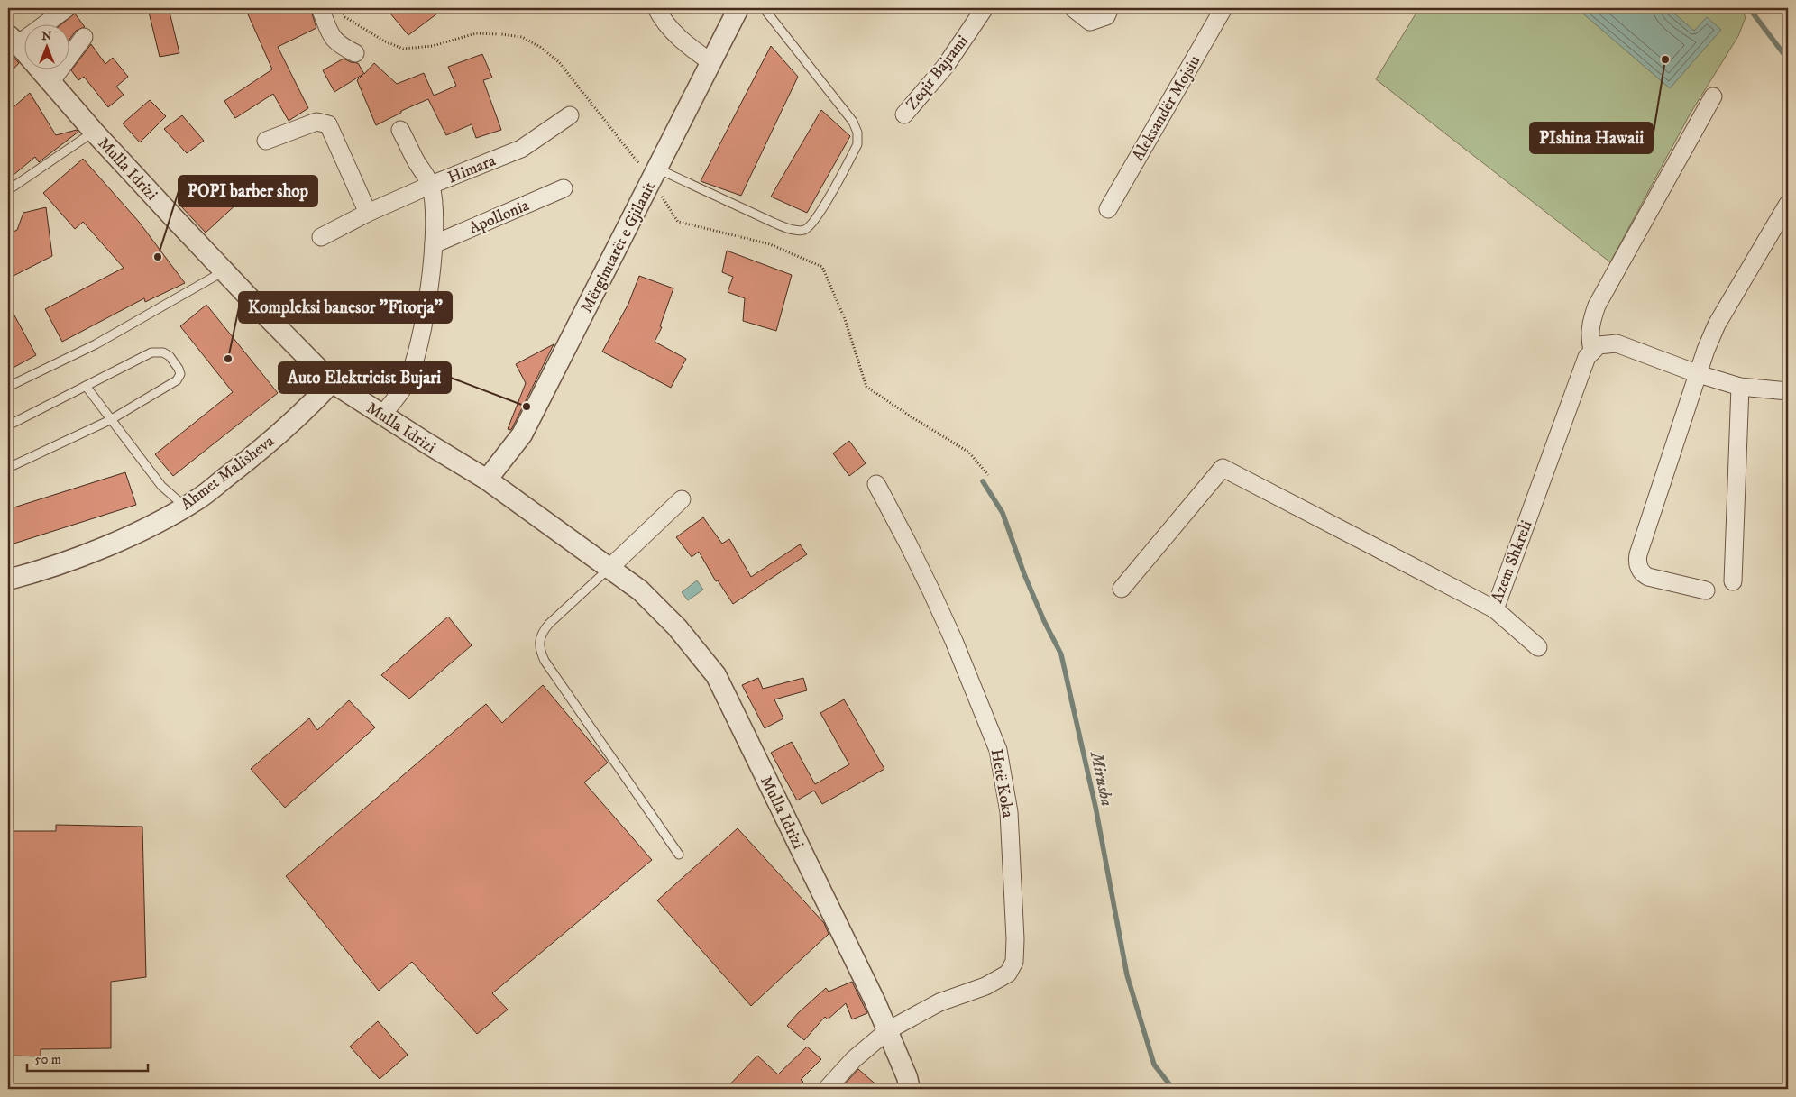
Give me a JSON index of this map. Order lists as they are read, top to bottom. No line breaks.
{"streets":{"street":["Zeqir Bajrami","Aleksandër Mojsiu","Mulla Idrizi","Himara","Apollonia","Mërgimtarët e Gjilanit","Ahmet Malisheva","Azem Shkreli","Hetë Koka"]},"crossings":[["Mulla Idrizi","Mërgimtarët e Gjilanit"],["Mulla Idrizi","Ahmet Malisheva"],["Mulla Idrizi","Hetë Koka"]],"water":["Mirusha"],"places":["PIshina Hawaii","POPI barber shop","Kompleksi banesor \"Fitorja\"","Auto Elektricist Bujari"],"scale_bar":"50 m","north":"top"}
